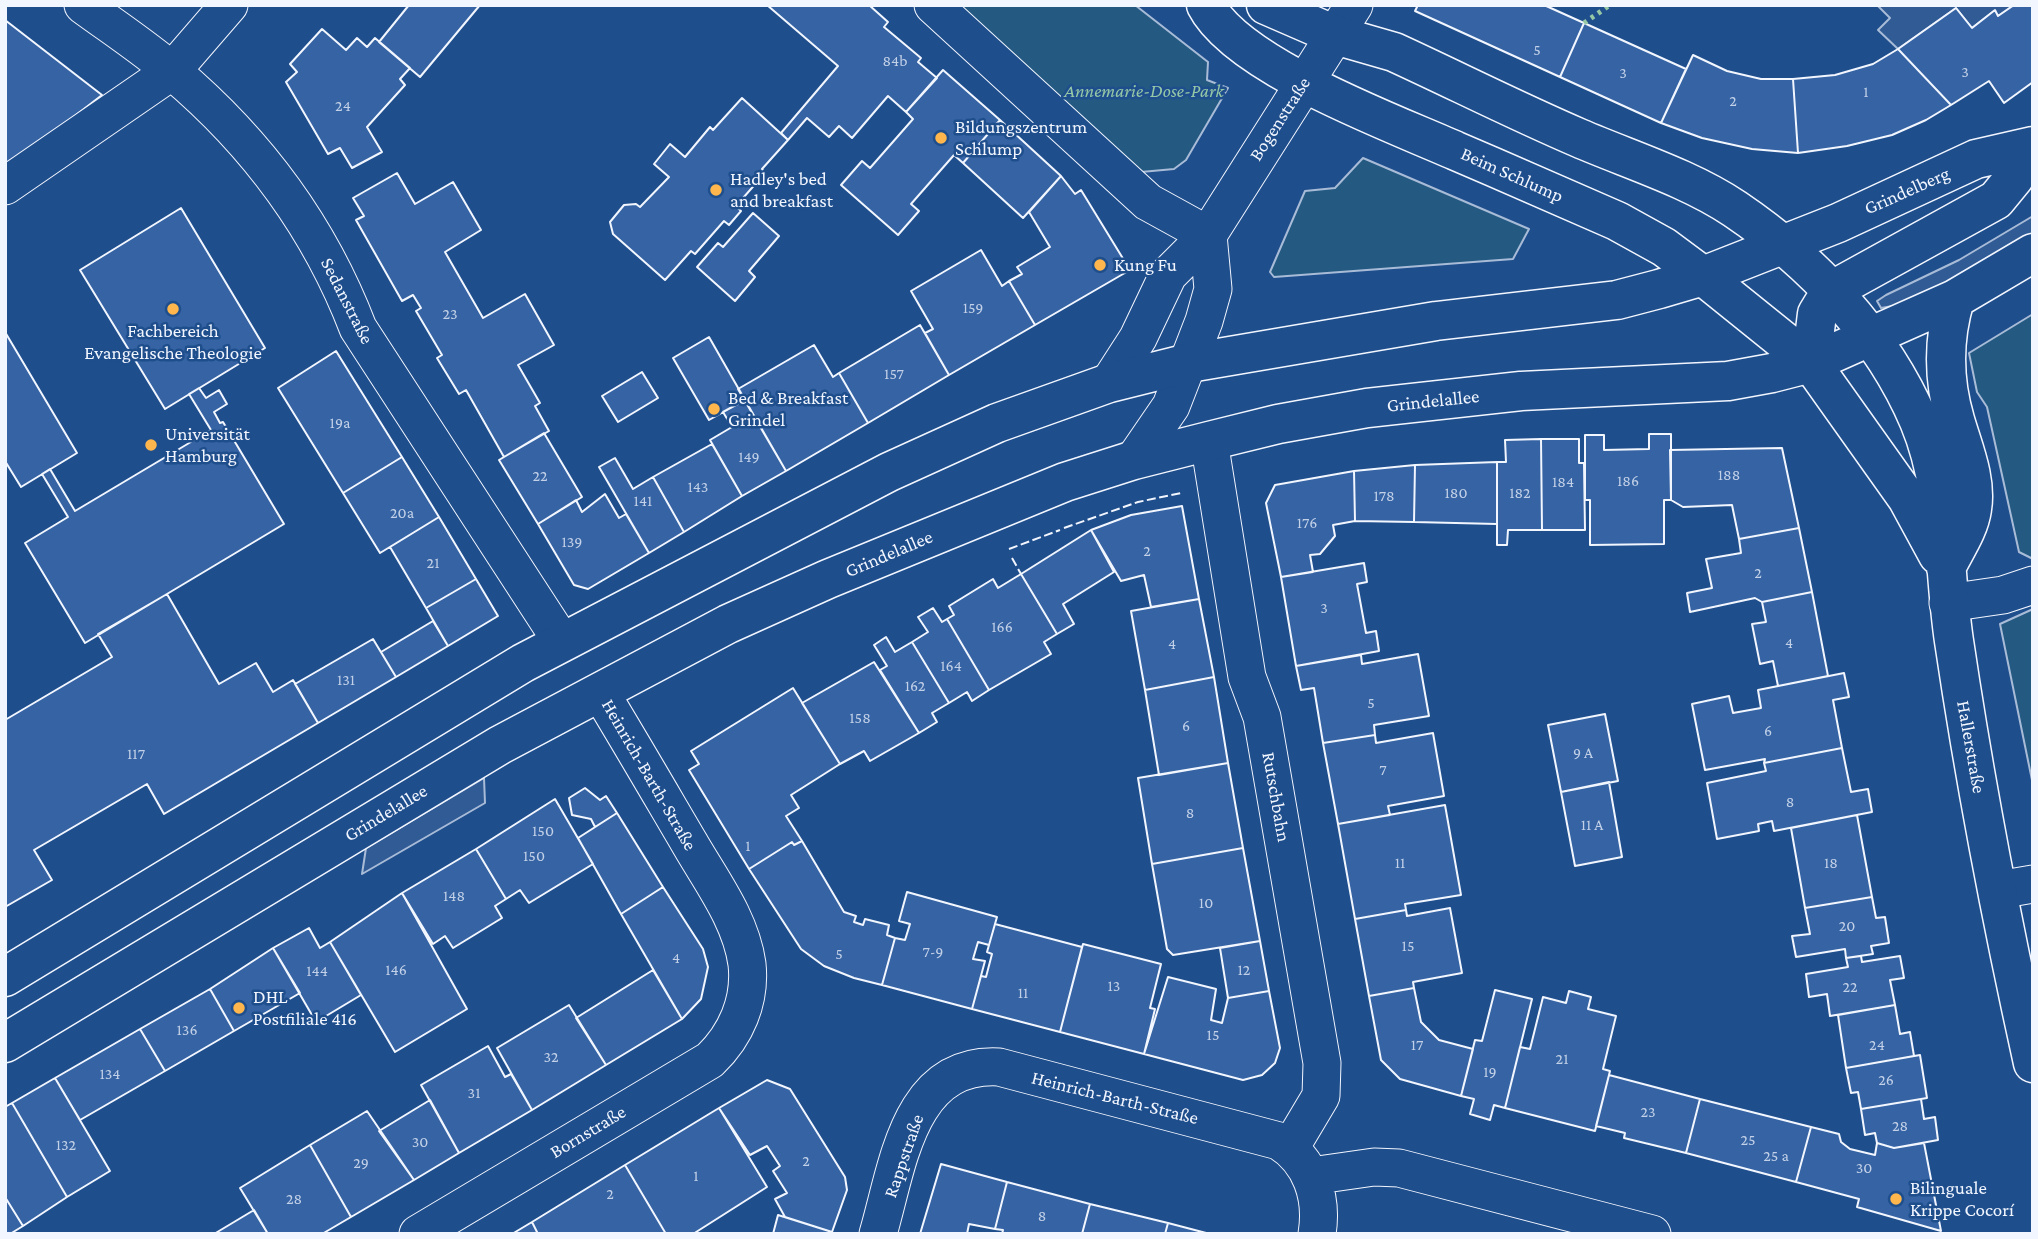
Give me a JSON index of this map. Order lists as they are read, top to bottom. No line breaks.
{"streets":{"main road":["Beim Schlump","Grindelberg","Grindelallee","Hallerstraße"],"street":["Bogenstraße","Sedanstraße","Heinrich-Barth-Straße","Rutschbahn","Bornstraße","Rappstraße"]},"crossings":[["Bogenstraße","Beim Schlump"],["Beim Schlump","Grindelallee"],["Beim Schlump","Hallerstraße"],["Grindelallee","Hallerstraße"],["Grindelallee","Heinrich-Barth-Straße"],["Grindelallee","Rutschbahn"],["Heinrich-Barth-Straße","Rutschbahn"],["Heinrich-Barth-Straße","Bornstraße"],["Heinrich-Barth-Straße","Rappstraße"]],"parks":["Annemarie-Dose-Park"],"places":["Bildungszentrum Schlump","Hadley's bed and breakfast","Kung Fu","Fachbereich Evangelische Theologie","Bed & Breakfast Grindel","Universität Hamburg","DHL Postfiliale 416","Bilinguale Krippe Cocorí"],"house_numbers":["5","84b","3","3","1","2","24","159","23","157","19a","149","188","22","186","184","143","180","182","178","141","20a","176","139","2","21","2","3","166","4","4","164","131","162","5","158","6","6","9 A","117","7","8","8","11 A","150","1","150","11","18","148","10","20","15","7-9","5","4","146","12","144","13","22","11","136","15","17","24","32","21","19","134","26","31","23","28","25","30","132","25 a","2","29","30","1","2","28","8"]}
